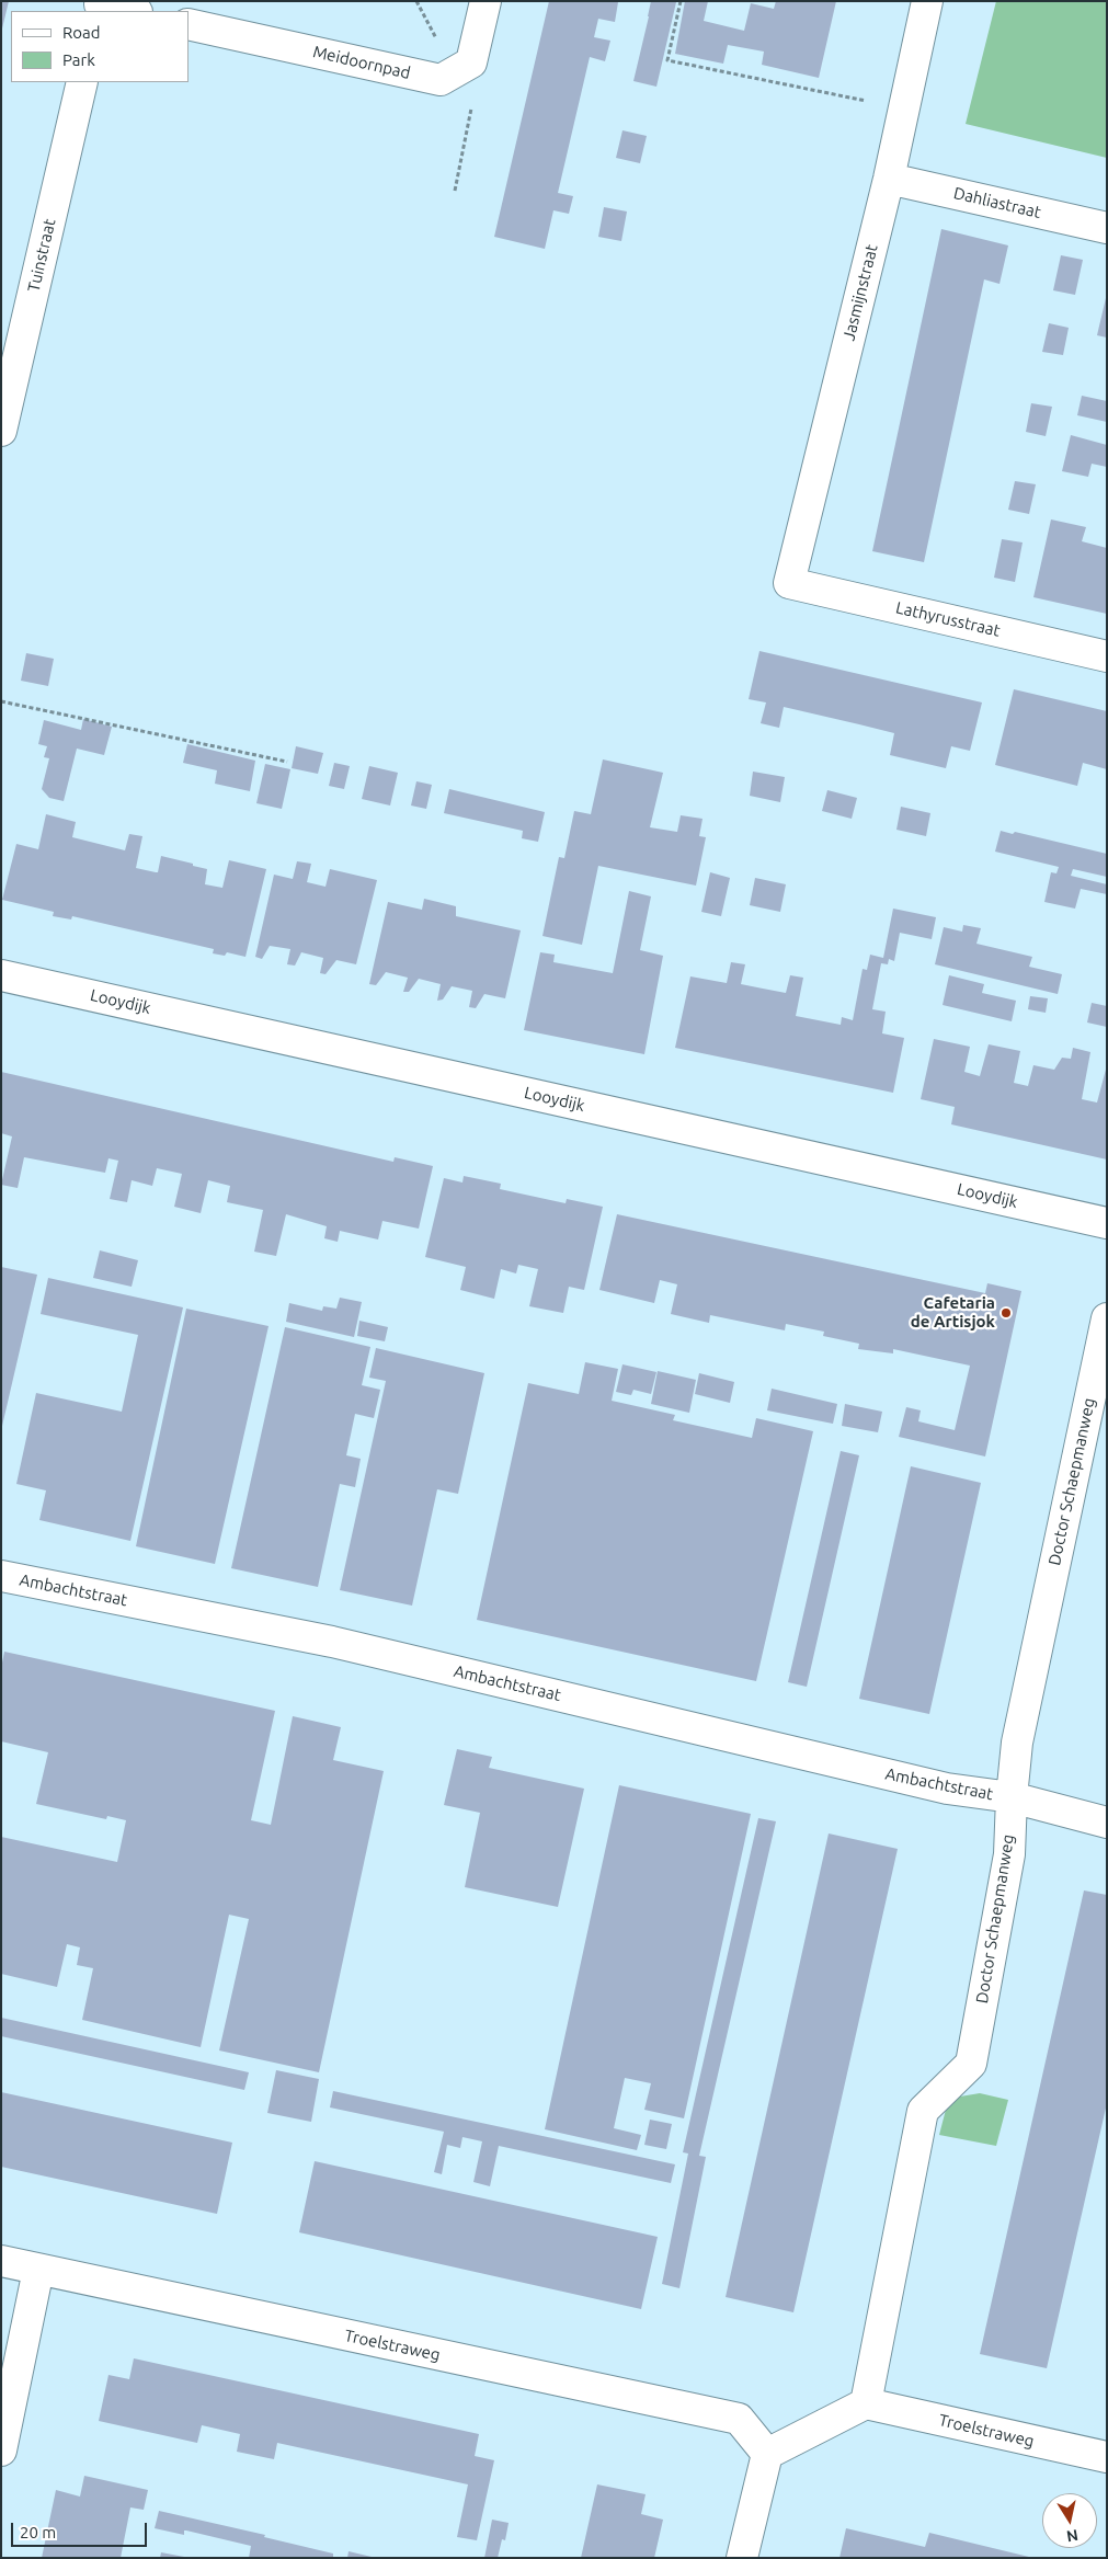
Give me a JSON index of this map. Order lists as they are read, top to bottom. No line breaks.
{"streets":{"street":["Meidoornpad","Dahliastraat","Tuinstraat","Jasmijnstraat","Lathyrusstraat","Looydijk","Doctor Schaepmanweg","Ambachtstraat","Troelstraweg"]},"crossings":[["Dahliastraat","Jasmijnstraat"],["Jasmijnstraat","Lathyrusstraat"],["Doctor Schaepmanweg","Ambachtstraat"],["Doctor Schaepmanweg","Troelstraweg"]],"places":["Cafetaria de Artisjok"],"legend":["Road","Park"],"scale_bar":"20 m","north":"bottom"}
